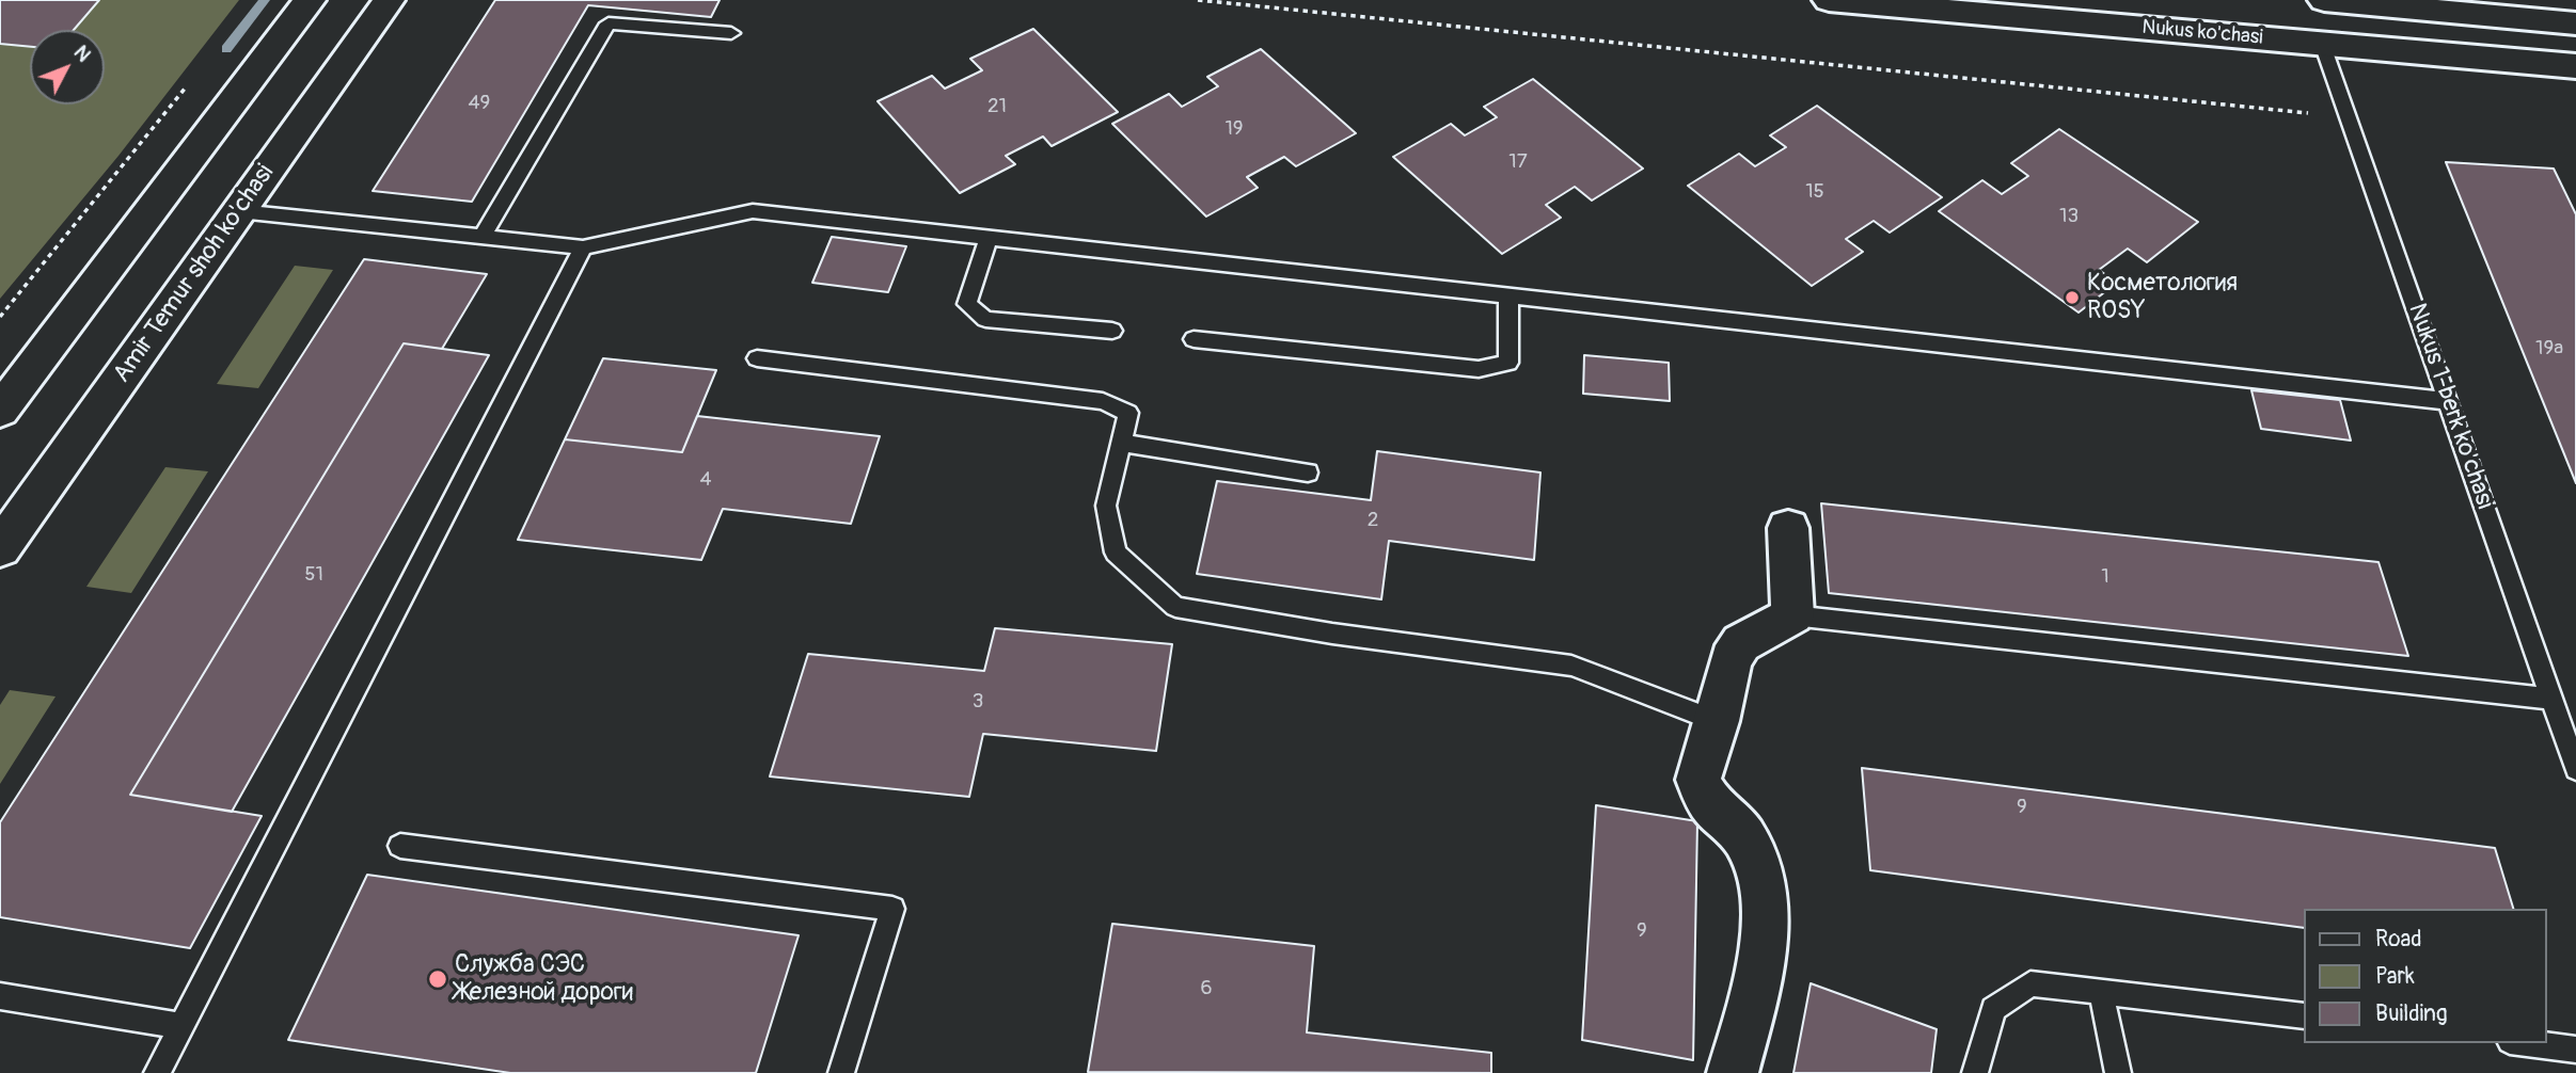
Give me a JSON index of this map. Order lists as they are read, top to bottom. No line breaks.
{"streets":{"main road":["Nukus ko'chasi","Amir Temur shoh ko'chasi"],"lane":["Nukus 1-berk ko'chasi"]},"crossings":[["Nukus ko'chasi","Nukus 1-berk ko'chasi"]],"places":["Косметология ROSY","Служба СЭС Железной дороги"],"house_numbers":["49","21","19","17","15","13","19a","4","2","51","1","3","9","9","6"],"legend":["Road","Park","Building"],"north":"top right"}
